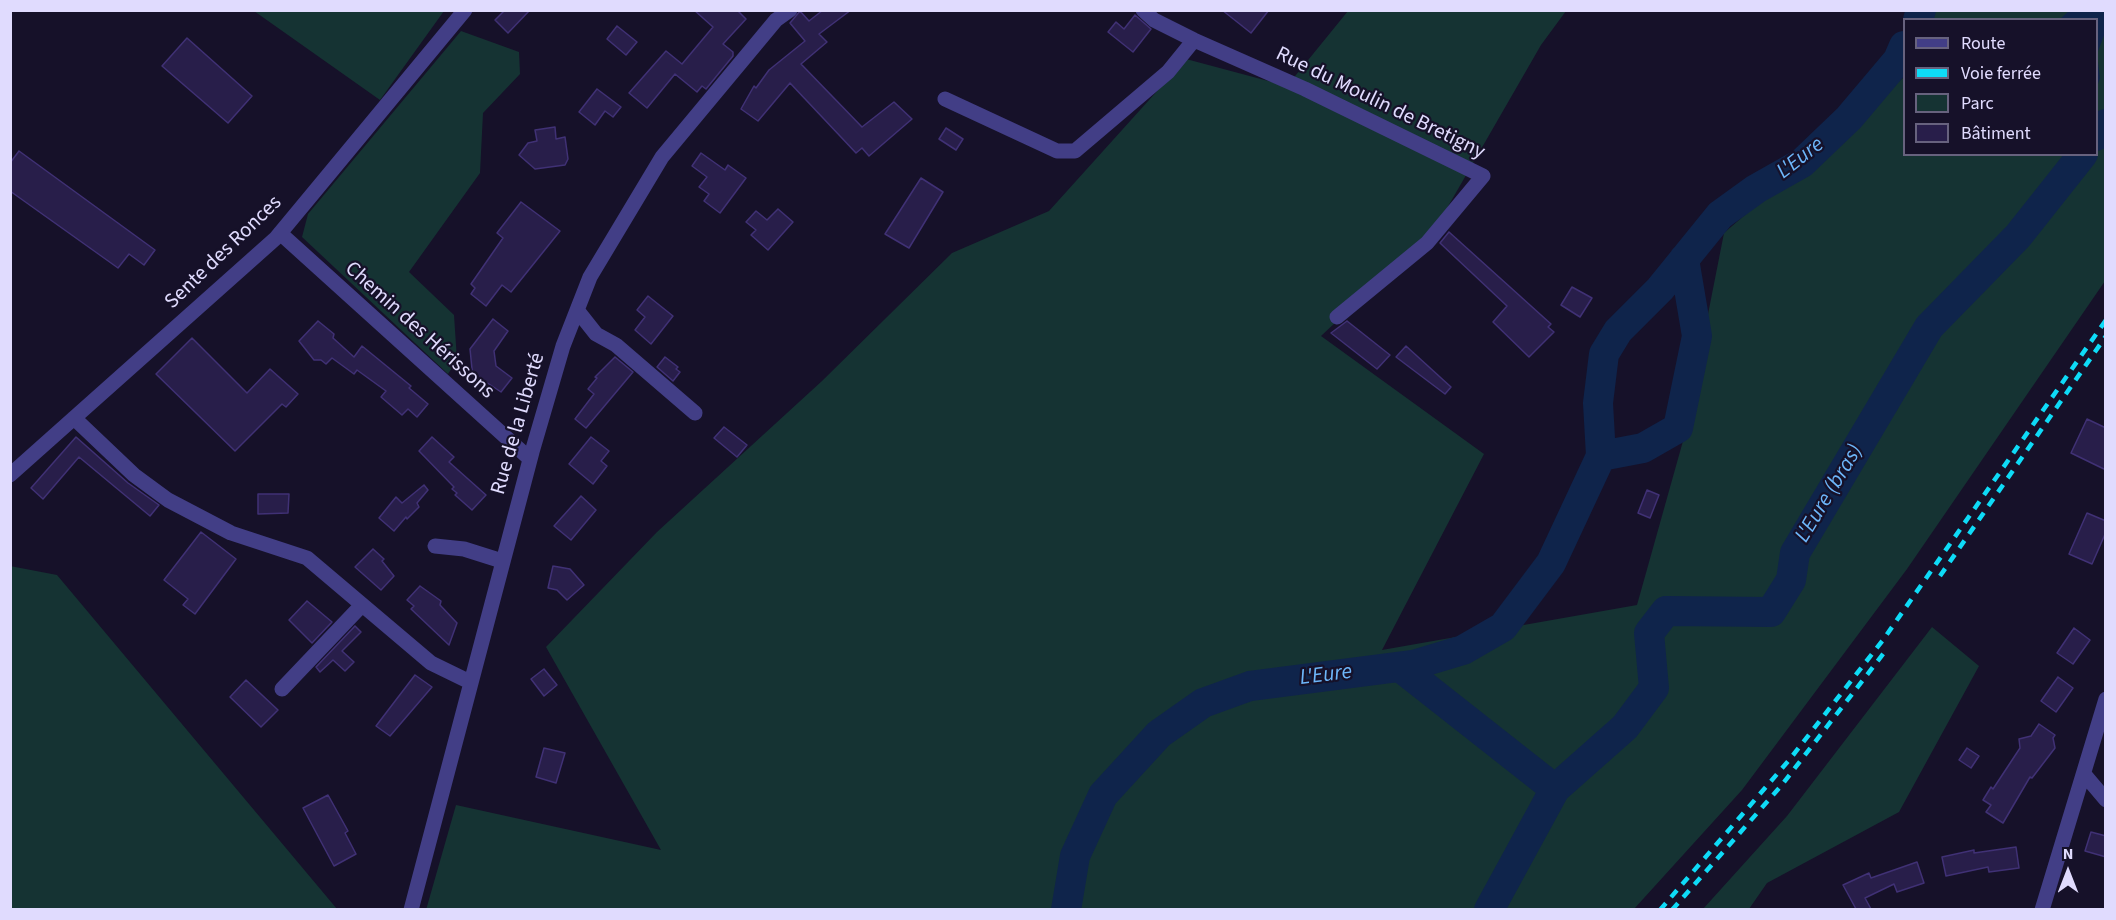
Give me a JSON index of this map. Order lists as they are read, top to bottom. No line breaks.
{"streets":{"street":["Rue du Moulin de Bretigny","Sente des Ronces","Chemin des Hérissons","Rue de la Liberté"]},"crossings":[["Sente des Ronces","Chemin des Hérissons"],["Chemin des Hérissons","Rue de la Liberté"]],"water":["L'Eure","L'Eure (bras)"],"legend":["Route","Voie ferrée","Parc","Bâtiment"],"north":"top"}
